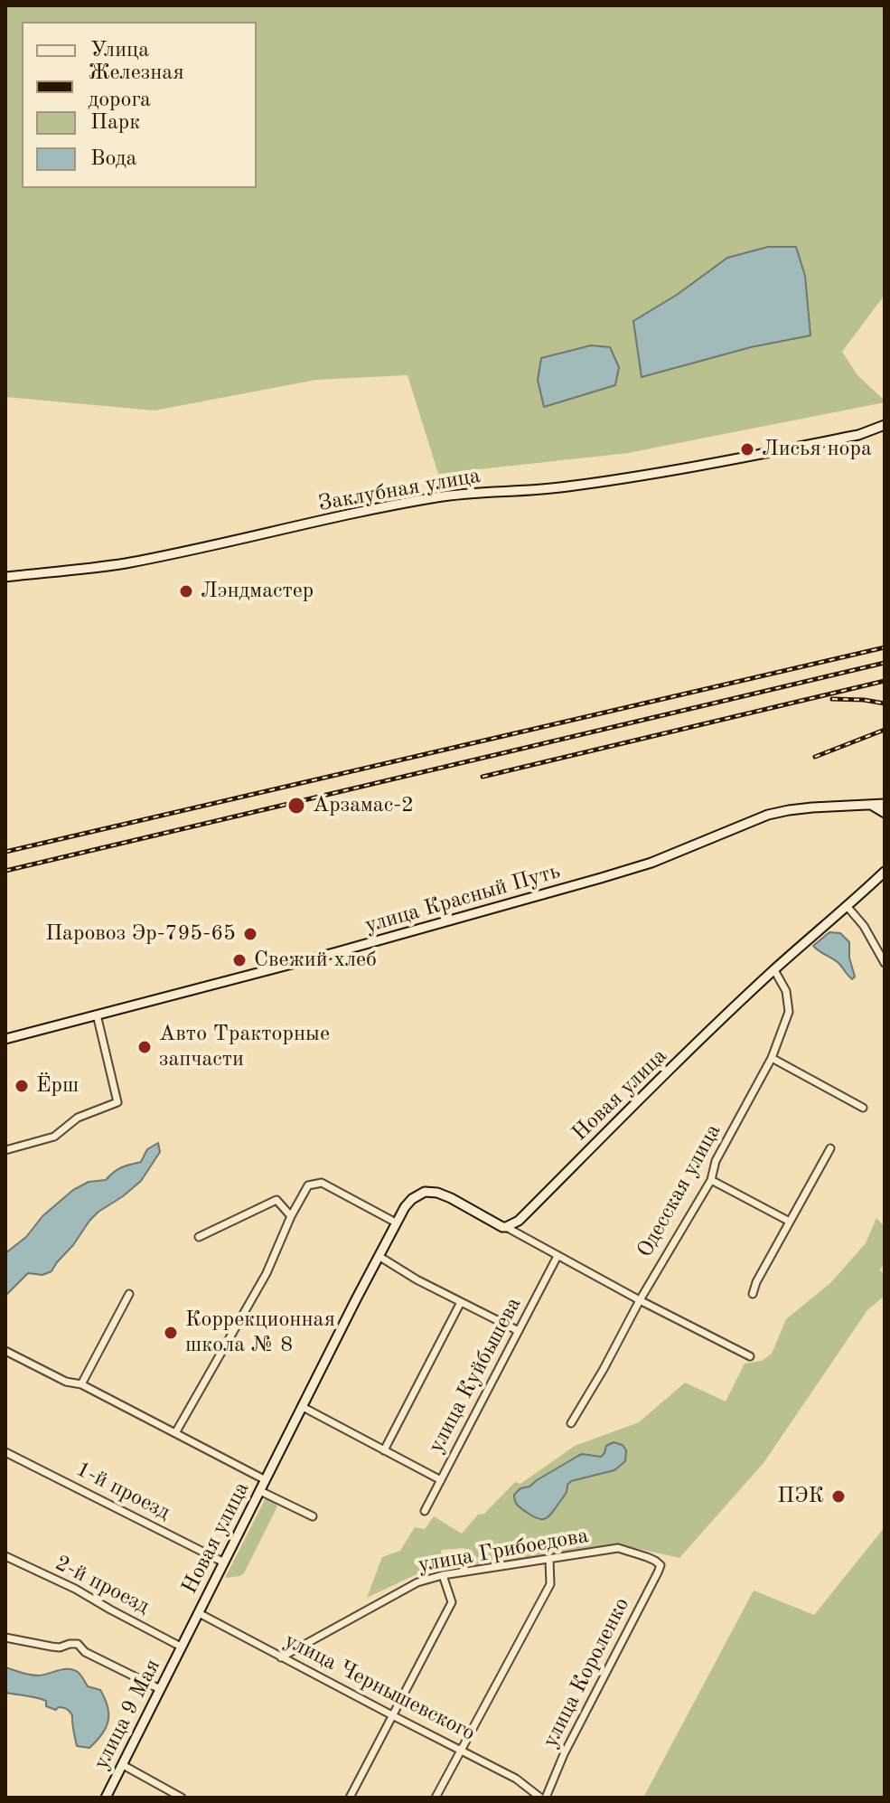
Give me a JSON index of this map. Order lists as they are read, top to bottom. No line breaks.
{"streets":{"main road":["Заклубная улица","улица Красный Путь","Новая улица","улица 9 Мая"],"street":["Одесская улица","улица Куйбышева","1-й проезд","улица Грибоедова","2-й проезд","улица Короленко","улица Чернышевского"]},"crossings":[["Новая улица","Одесская улица"],["Новая улица","1-й проезд"],["Новая улица","2-й проезд"],["Новая улица","улица Чернышевского"],["Новая улица","улица 9 Мая"],["улица Грибоедова","улица Короленко"],["улица Грибоедова","улица Чернышевского"],["2-й проезд","улица 9 Мая"]],"places":["Лисья нора","Лэндмастер","Арзамас-2","Паровоз Эр-795-65","Свежий хлеб","Авто Тракторные запчасти","Ёрш","Коррекционная школа № 8","ПЭК"],"legend":["Улица","Железная дорога","Парк","Вода"]}
